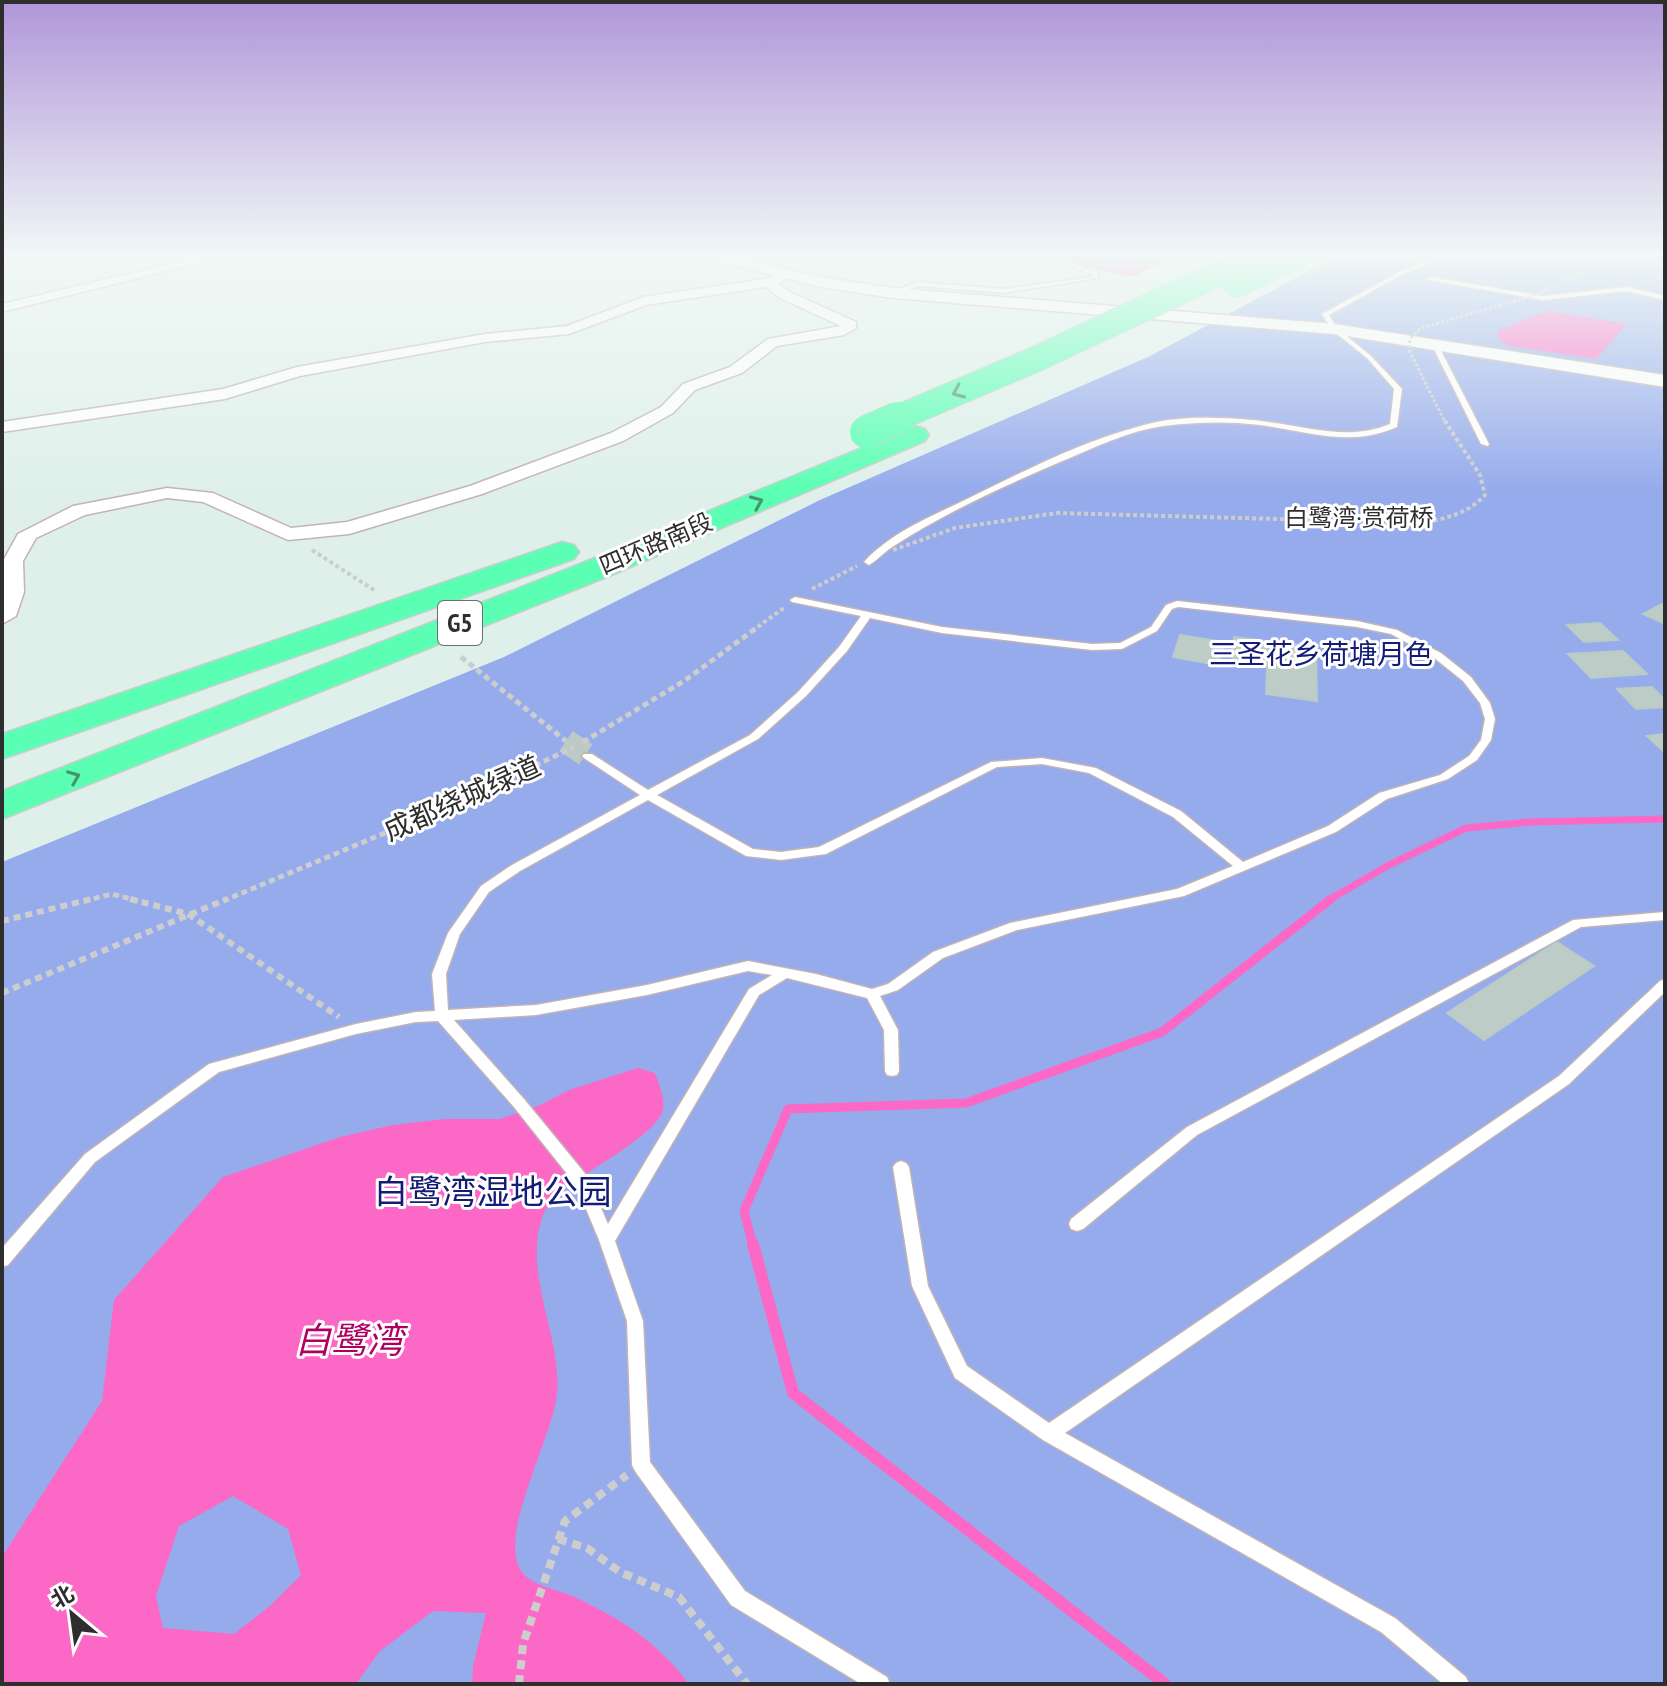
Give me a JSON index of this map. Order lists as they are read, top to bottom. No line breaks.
{"streets":{"highway":["四环路南段","G5"],"path":["白鹭湾·赏荷桥","成都绕城绿道"]},"crossings":[["白鹭湾·赏荷桥","成都绕城绿道"]],"water":["白鹭湾"],"parks":["三圣花乡荷塘月色","白鹭湾湿地公园"],"north":"top left"}
